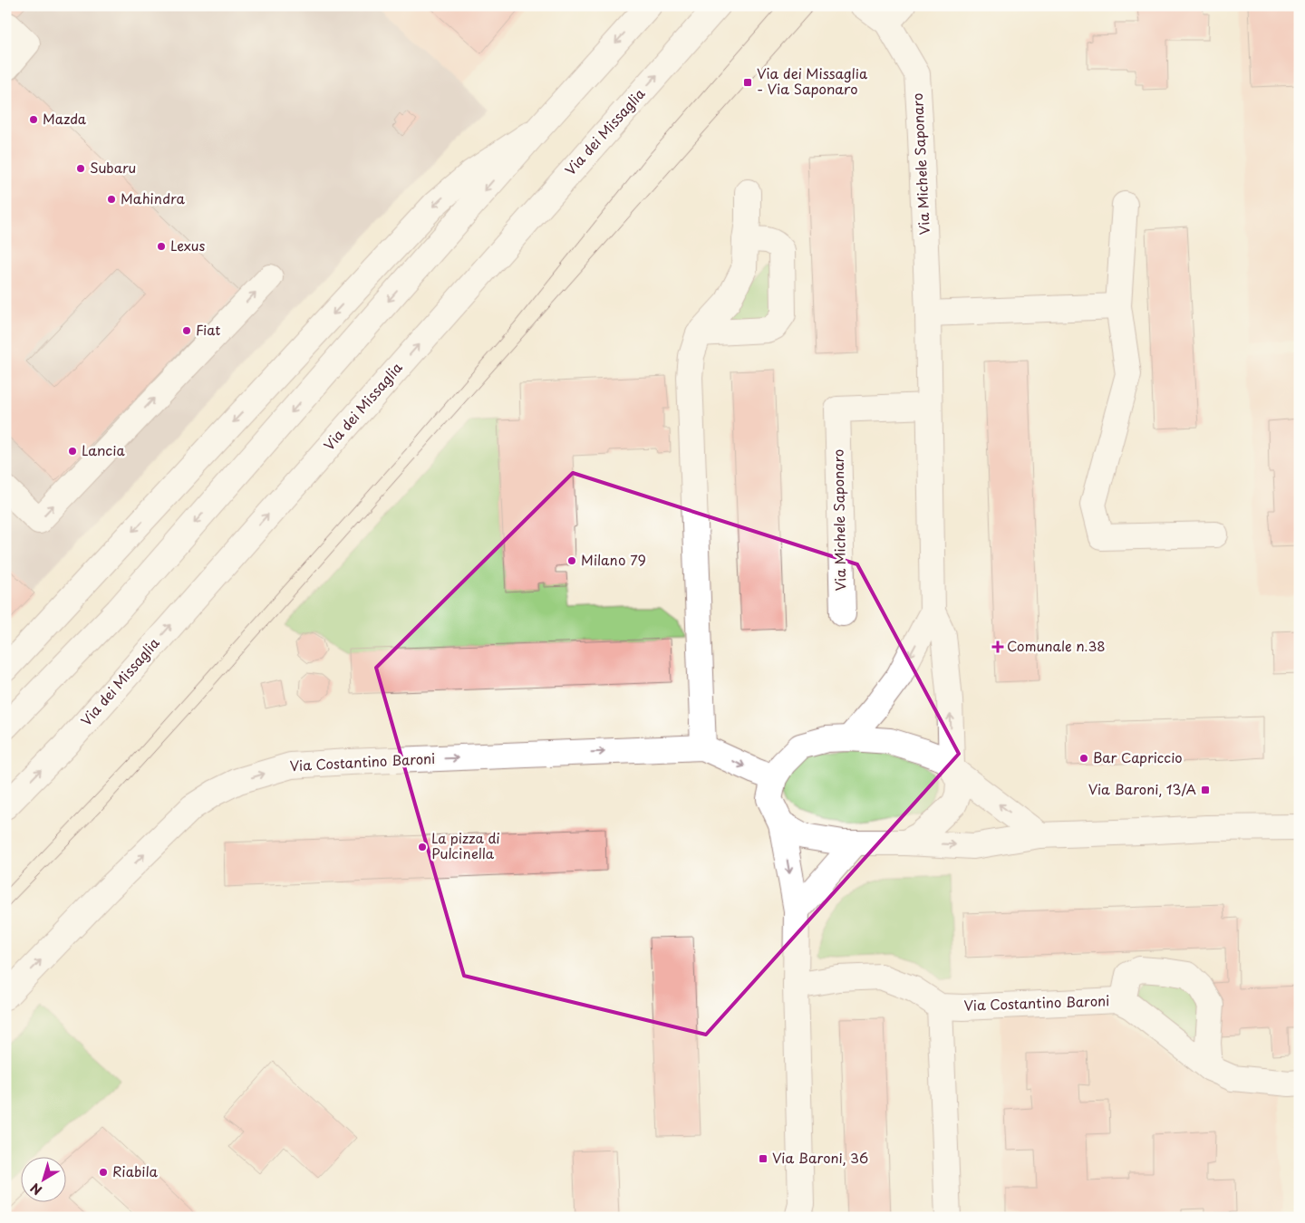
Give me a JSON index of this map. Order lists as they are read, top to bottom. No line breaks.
{"streets":{"street":["Via dei Missaglia","Via Michele Saponaro","Via Costantino Baroni"]},"crossings":[["Via Michele Saponaro","Via Costantino Baroni"]],"one_way":["Via Costantino Baroni"],"places":{"transit":["Via dei Missaglia - Via Saponaro","Via Baroni, 13/A","Via Baroni, 36"],"other":["Mazda","Subaru","Mahindra","Lexus","Fiat","Lancia","Milano 79","Bar Capriccio","La pizza di Pulcinella","Riabila"],"health":["Comunale n.38"]},"north":"bottom left"}
